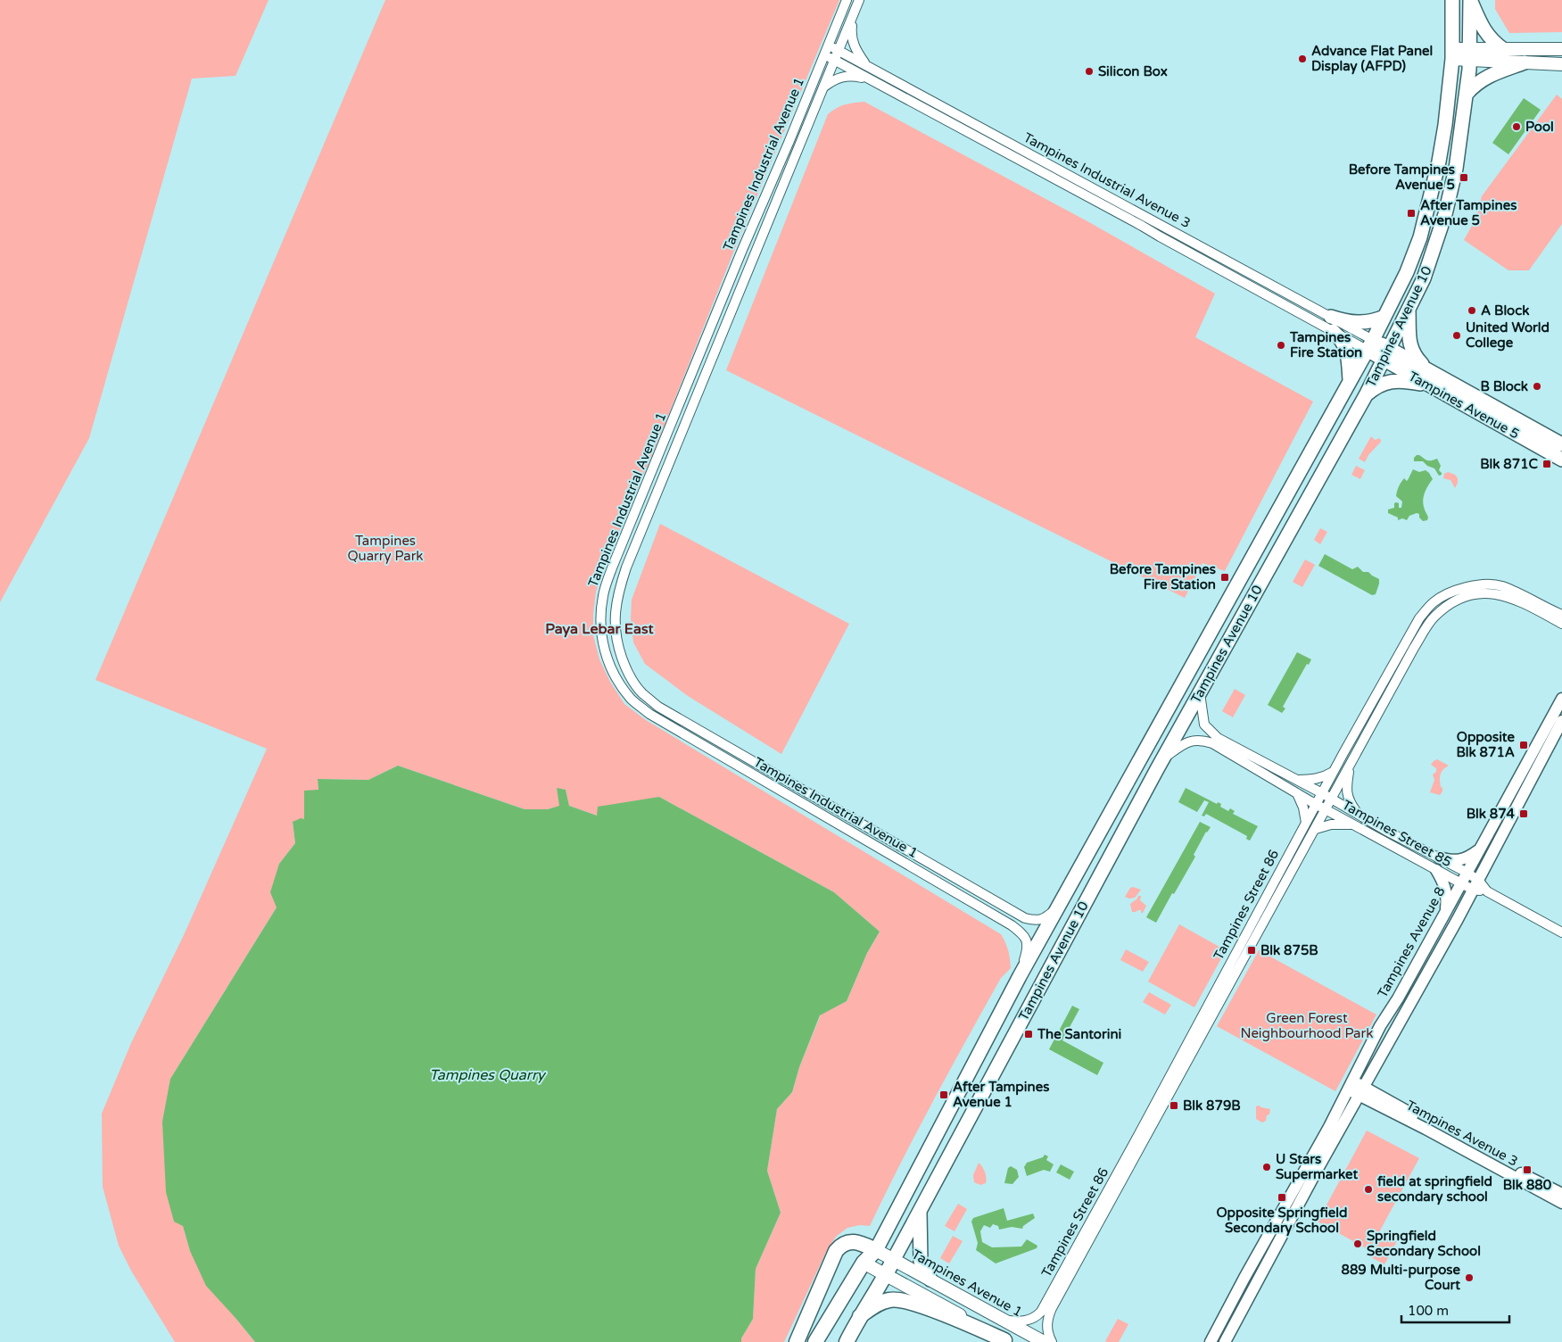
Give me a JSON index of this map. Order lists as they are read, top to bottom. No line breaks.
{"streets":{"main road":["Tampines Avenue 10","Tampines Avenue 5","Tampines Avenue 1"],"street":["Tampines Industrial Avenue 1","Tampines Industrial Avenue 3","Tampines Street 85","Tampines Street 86","Tampines Avenue 8","Tampines Avenue 3"]},"crossings":[["Tampines Industrial Avenue 1","Tampines Industrial Avenue 3"],["Tampines Industrial Avenue 1","Tampines Avenue 10"],["Tampines Industrial Avenue 3","Tampines Avenue 10"],["Tampines Industrial Avenue 3","Tampines Avenue 5"],["Tampines Avenue 10","Tampines Avenue 5"],["Tampines Avenue 10","Tampines Street 85"],["Tampines Avenue 10","Tampines Avenue 1"],["Tampines Street 85","Tampines Street 86"],["Tampines Street 85","Tampines Avenue 8"],["Tampines Street 86","Tampines Avenue 1"],["Tampines Avenue 8","Tampines Avenue 3"]],"districts":["Paya Lebar East"],"water":["Tampines Quarry"],"parks":["Tampines Quarry Park","Green Forest Neighbourhood Park"],"places":{"other":["Advance Flat Panel Display (AFPD)","Silicon Box","Pool","A Block","United World College","Tampines Fire Station","B Block","U Stars Supermarket","field at springfield secondary school","Springfield Secondary School","889 Multi-purpose Court"],"transit":["Before Tampines Avenue 5","After Tampines Avenue 5","Blk 871C","Before Tampines Fire Station","Opposite Blk 871A","Blk 874","Blk 875B","The Santorini","After Tampines Avenue 1","Blk 879B","Blk 880","Opposite Springfield Secondary School"]},"scale_bar":"100 m"}
